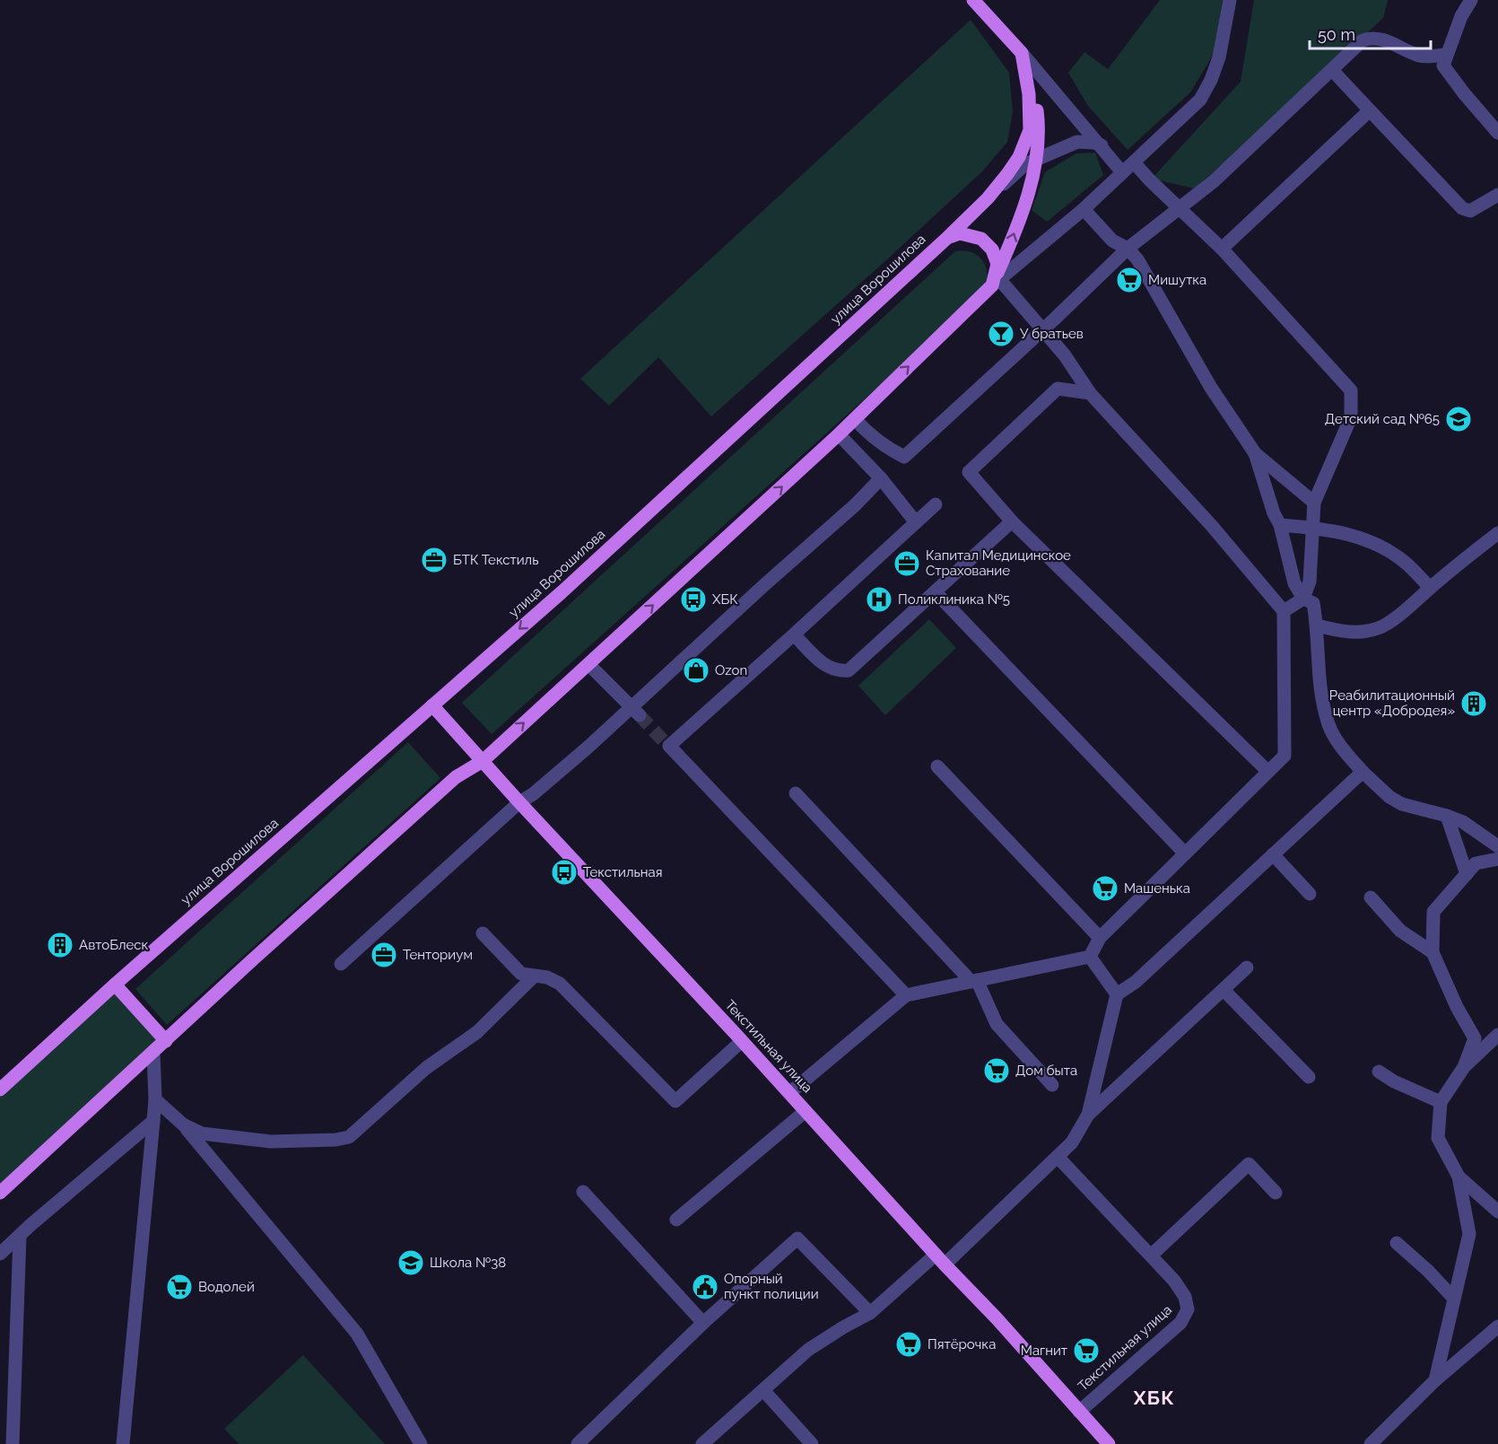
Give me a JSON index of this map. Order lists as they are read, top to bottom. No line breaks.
{"streets":{"main road":["улица Ворошилова","Текстильная улица"]},"crossings":[["улица Ворошилова","Текстильная улица"]],"districts":["ХБК"],"places":{"supermarket":["Мишутка","Машенька","Дом быта","Водолей","Пятёрочка","Магнит"],"bar":["У братьев"],"school or university":["Детский сад №65","Школа №38"],"office":["БТК Текстиль","Капитал Медицинское Страхование","Тенториум"],"bus stop":["ХБК","Текстильная"],"hospital":["Поликлиника №5"],"shop":["Ozon"],"building":["Реабилитационный центр «Добродея»","АвтоБлеск"],"public building":["Опорный пункт полиции"]},"scale_bar":"50 m"}
